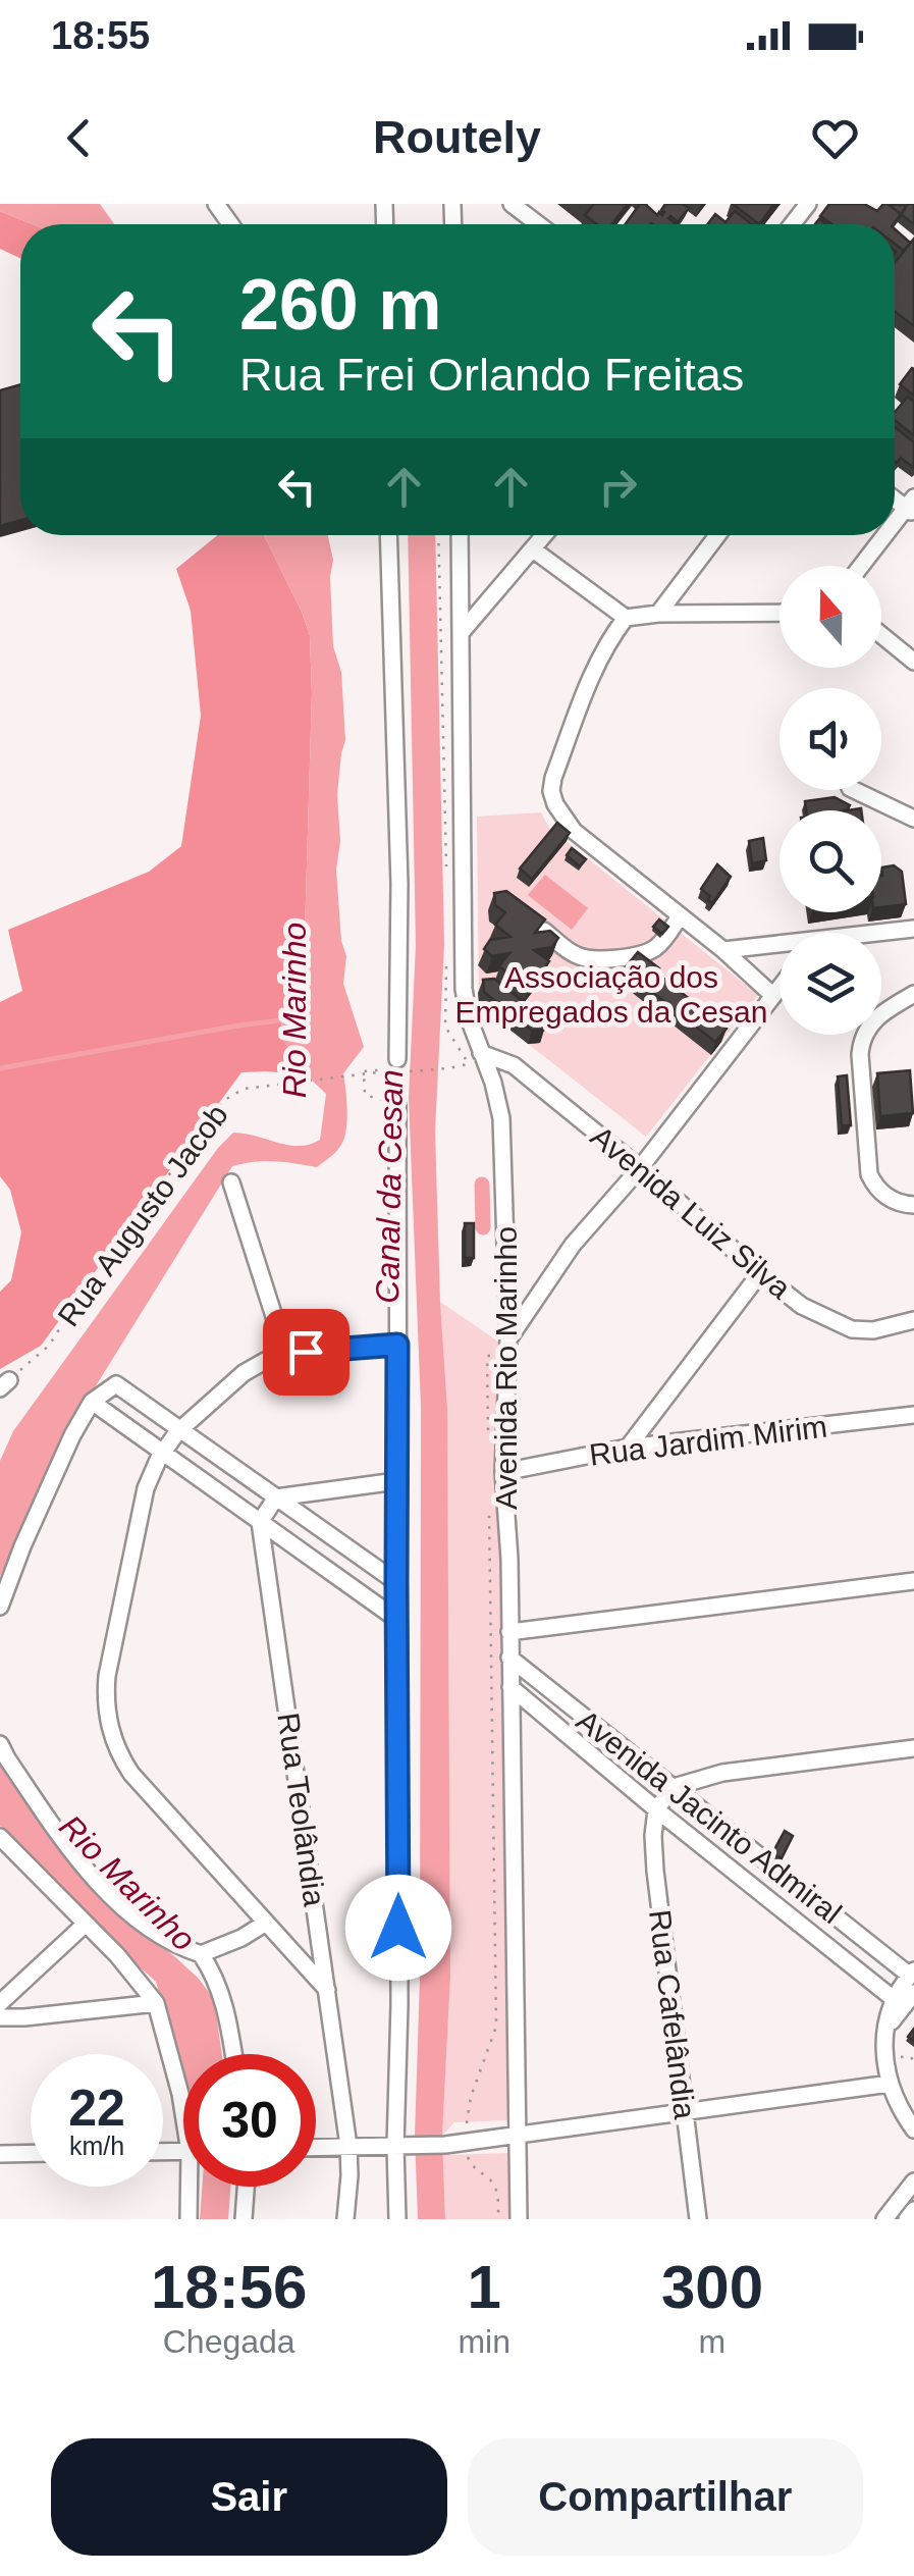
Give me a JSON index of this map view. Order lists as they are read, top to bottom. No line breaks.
{"streets":{"street":["Avenida Luiz Silva","Avenida Rio Marinho","Rua Jardim Mirim","Rua Teolândia","Avenida Jacinto Admiral","Rua Cafelândia"],"path":["Rua Augusto Jacob"]},"crossings":[["Avenida Luiz Silva","Avenida Rio Marinho"],["Avenida Rio Marinho","Rua Jardim Mirim"],["Avenida Rio Marinho","Avenida Jacinto Admiral"],["Avenida Jacinto Admiral","Rua Cafelândia"]],"water":["Rio Marinho","Canal da Cesan"],"parks":["Associação dos Empregados da Cesan"],"north":"top","page":{"status":"18:55","header":"Routely","turn":["260 m","Rua Frei Orlando Freitas"],"speed":"22 km/h","limit":"30","eta":["18:56","Chegada","1","min","300","m"],"buttons":["Sair","Compartilhar"]}}
